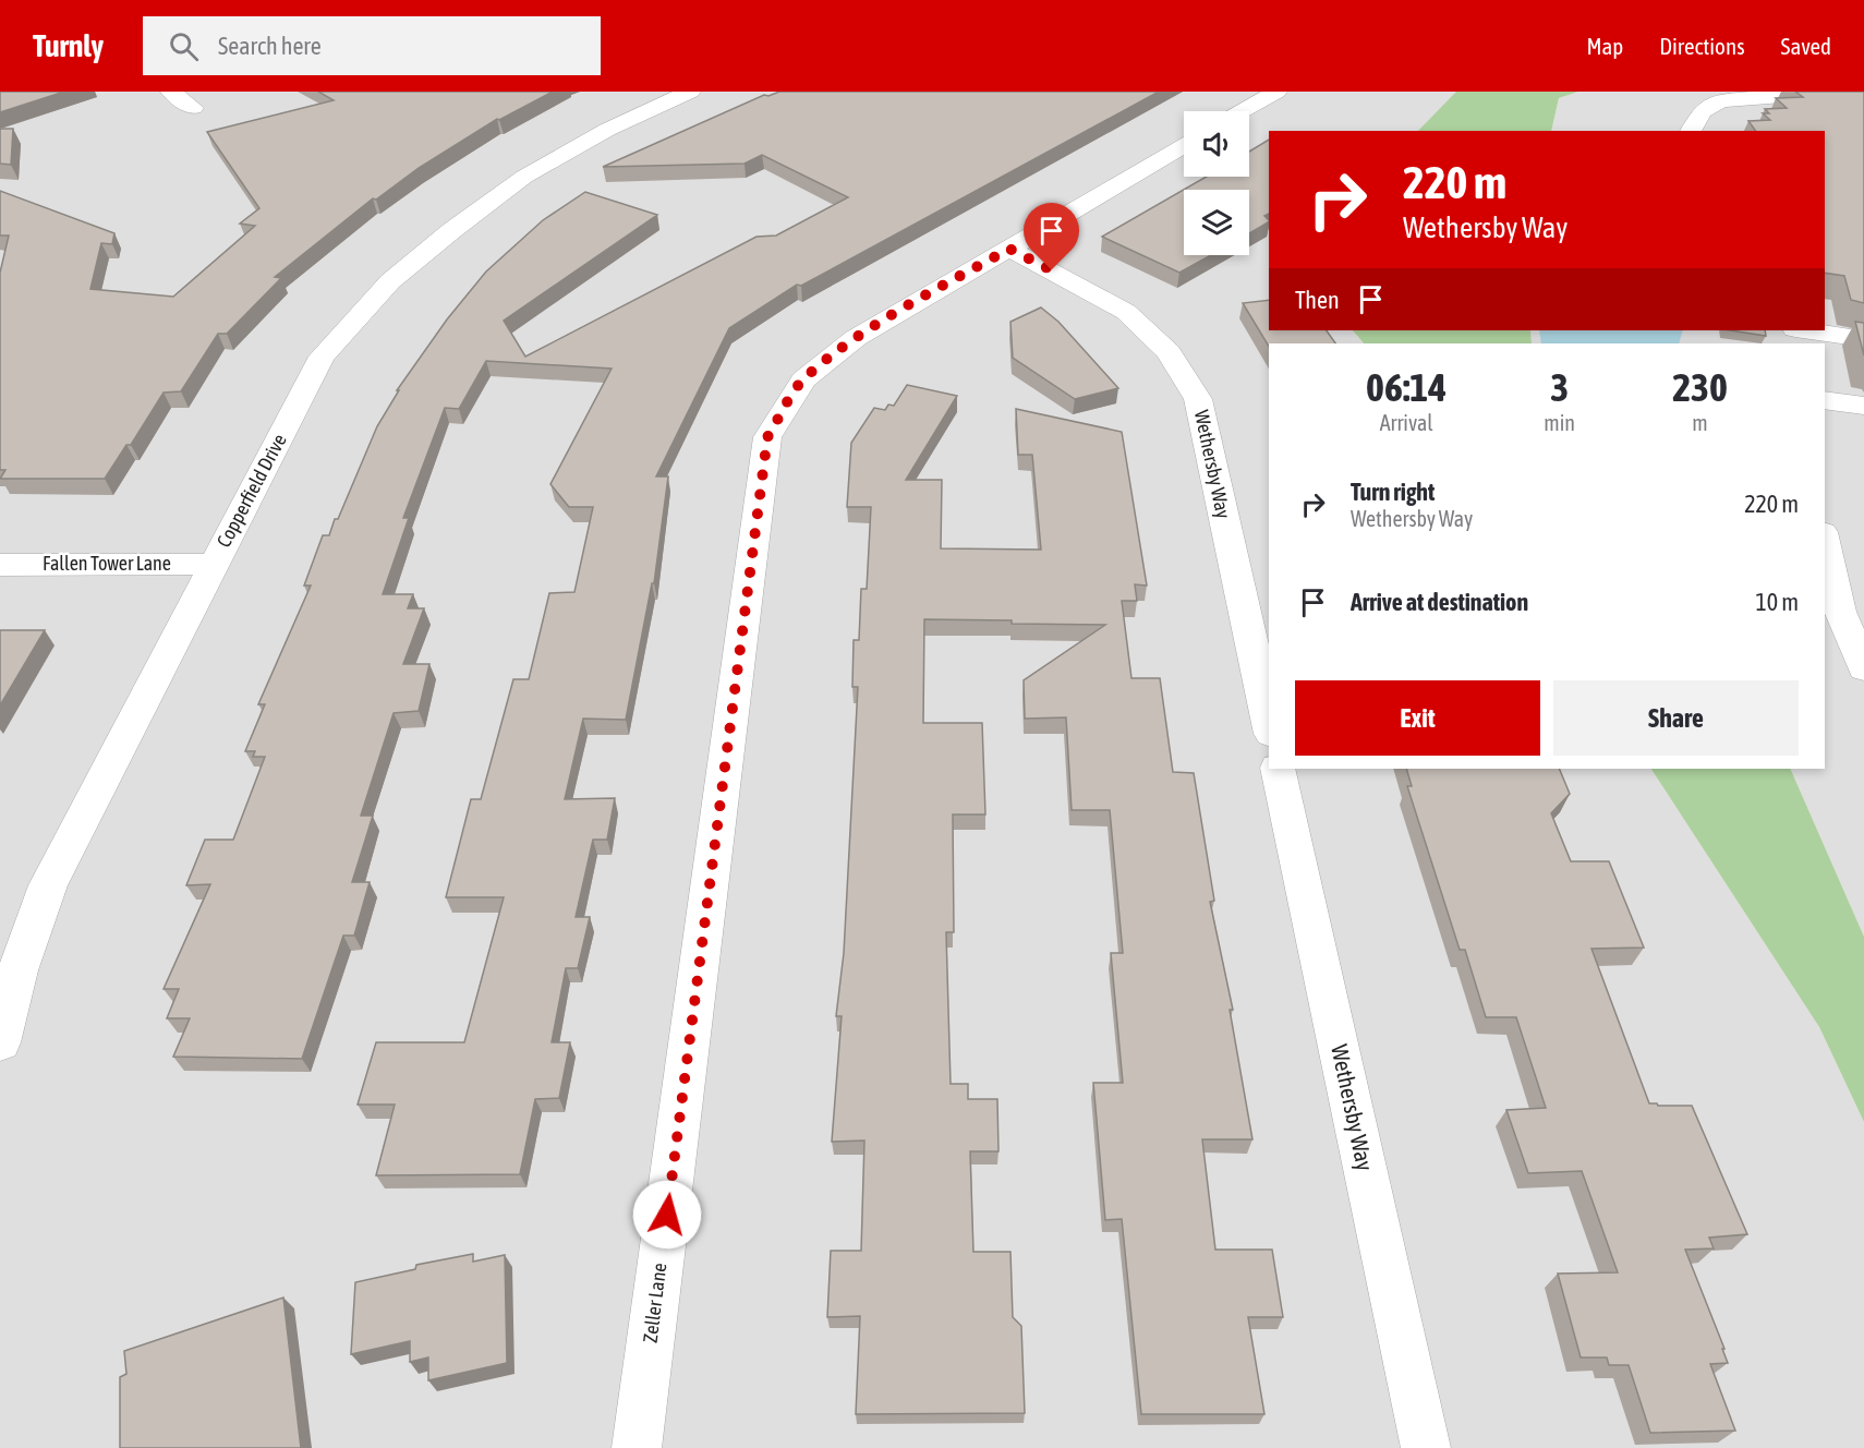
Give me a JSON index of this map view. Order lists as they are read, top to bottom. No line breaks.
{"streets":{"street":["Wethersby Way","Copperfield Drive","Fallen Tower Lane","Zeller Lane"]},"crossings":[["Wethersby Way","Zeller Lane"],["Copperfield Drive","Fallen Tower Lane"]],"page":{"header":"Turnly","search":"Search here","nav":["Map","Directions","Saved"],"turn":["220 m","Wethersby Way"],"then":"Then","eta":["06:14","Arrival","3","min","230","m"],"list":[{"name":"Turn right","note":"Wethersby Way","value":"220 m"},{"name":"Arrive at destination","value":"10 m"}],"buttons":["Exit","Share"]}}
